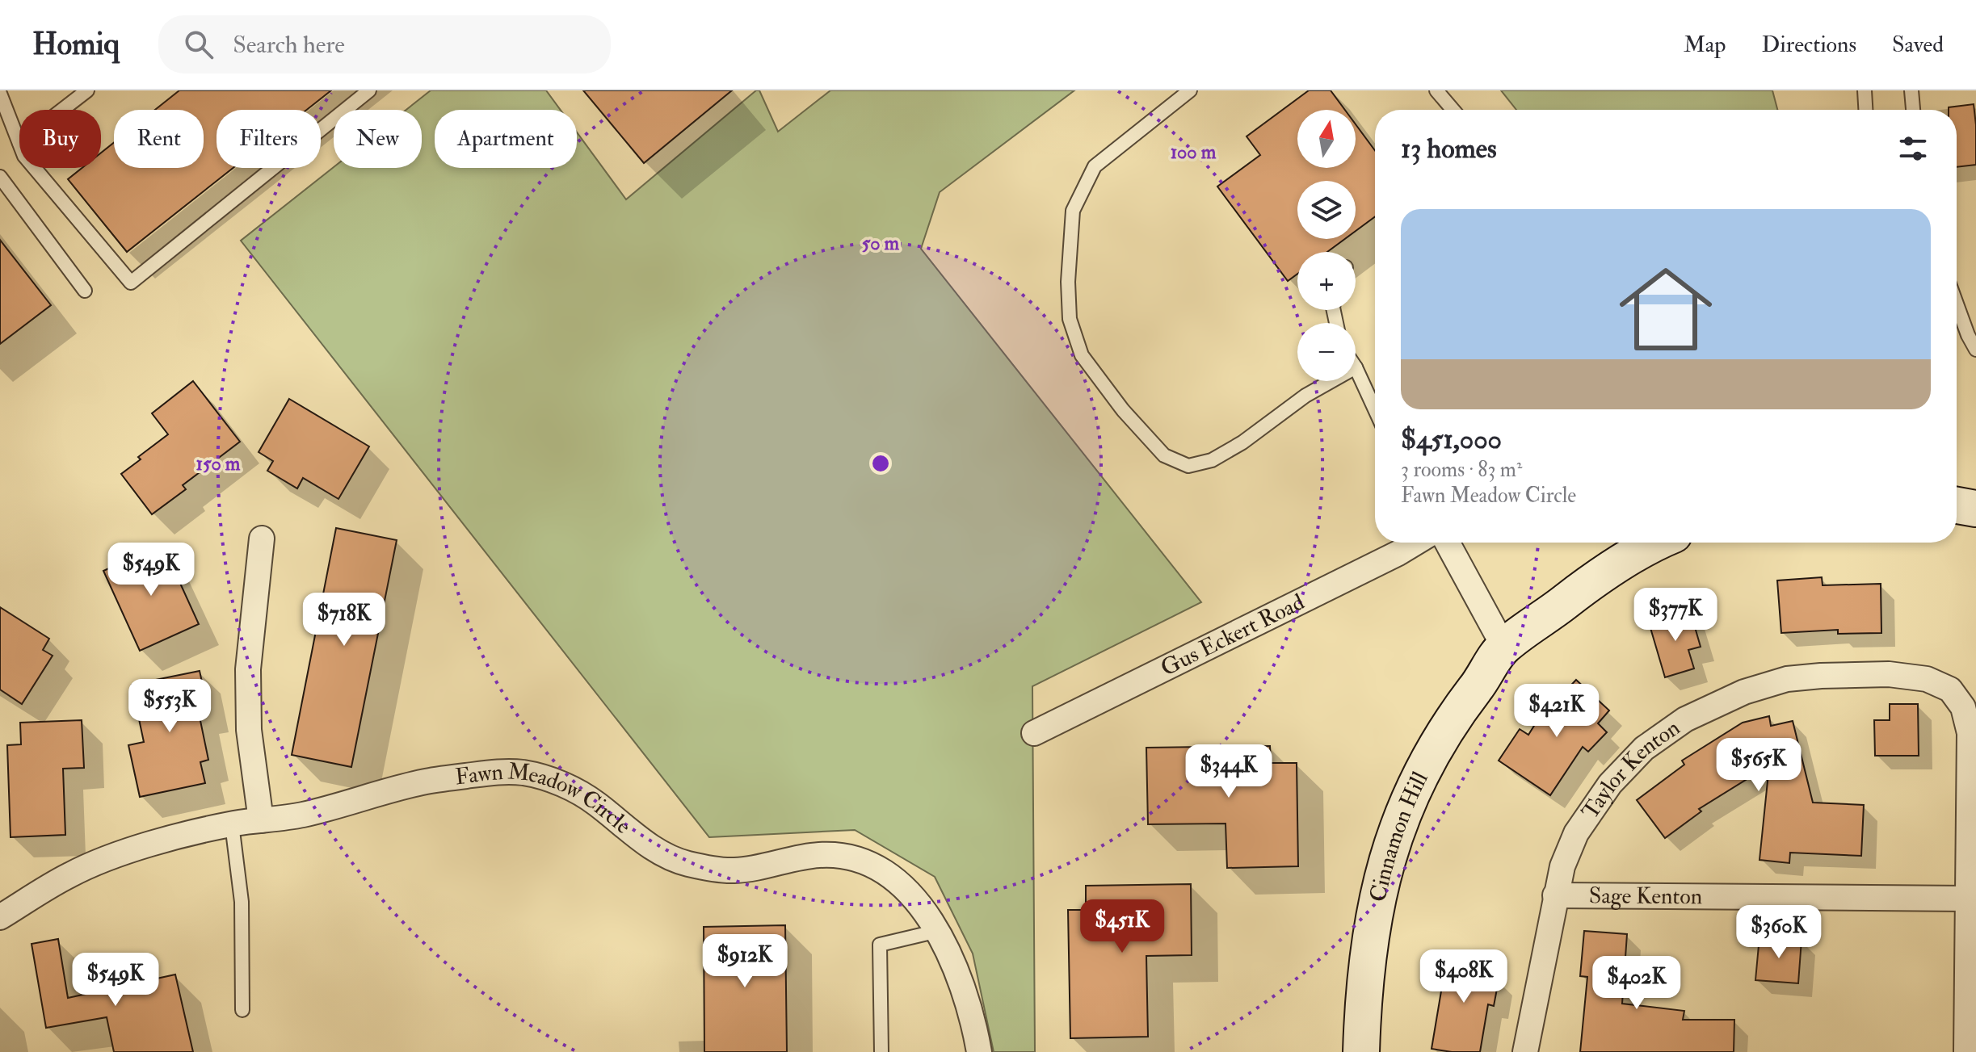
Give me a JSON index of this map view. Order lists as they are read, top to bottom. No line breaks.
{"streets":{"street":["Gus Eckert Road","Taylor Kenton","Fawn Meadow Circle","Cinnamon Hill","Sage Kenton"]},"crossings":[["Taylor Kenton","Sage Kenton"]],"north":"top","page":{"header":"Homiq","search":"Search here","nav":["Map","Directions","Saved"],"map_buttons":["+","−"],"chip":["Buy","Rent","Filters","New","Apartment"],"heading":"13 homes","list":[{"name":"$451,000","note":"3 rooms · 83 m² · Fawn Meadow Circle"}],"price":["$549K","$377K","$718K","$553K","$421K","$565K","$344K","$451K","$360K","$912K","$408K","$549K","$402K"]},"rings":["100 m","50 m","150 m"]}
